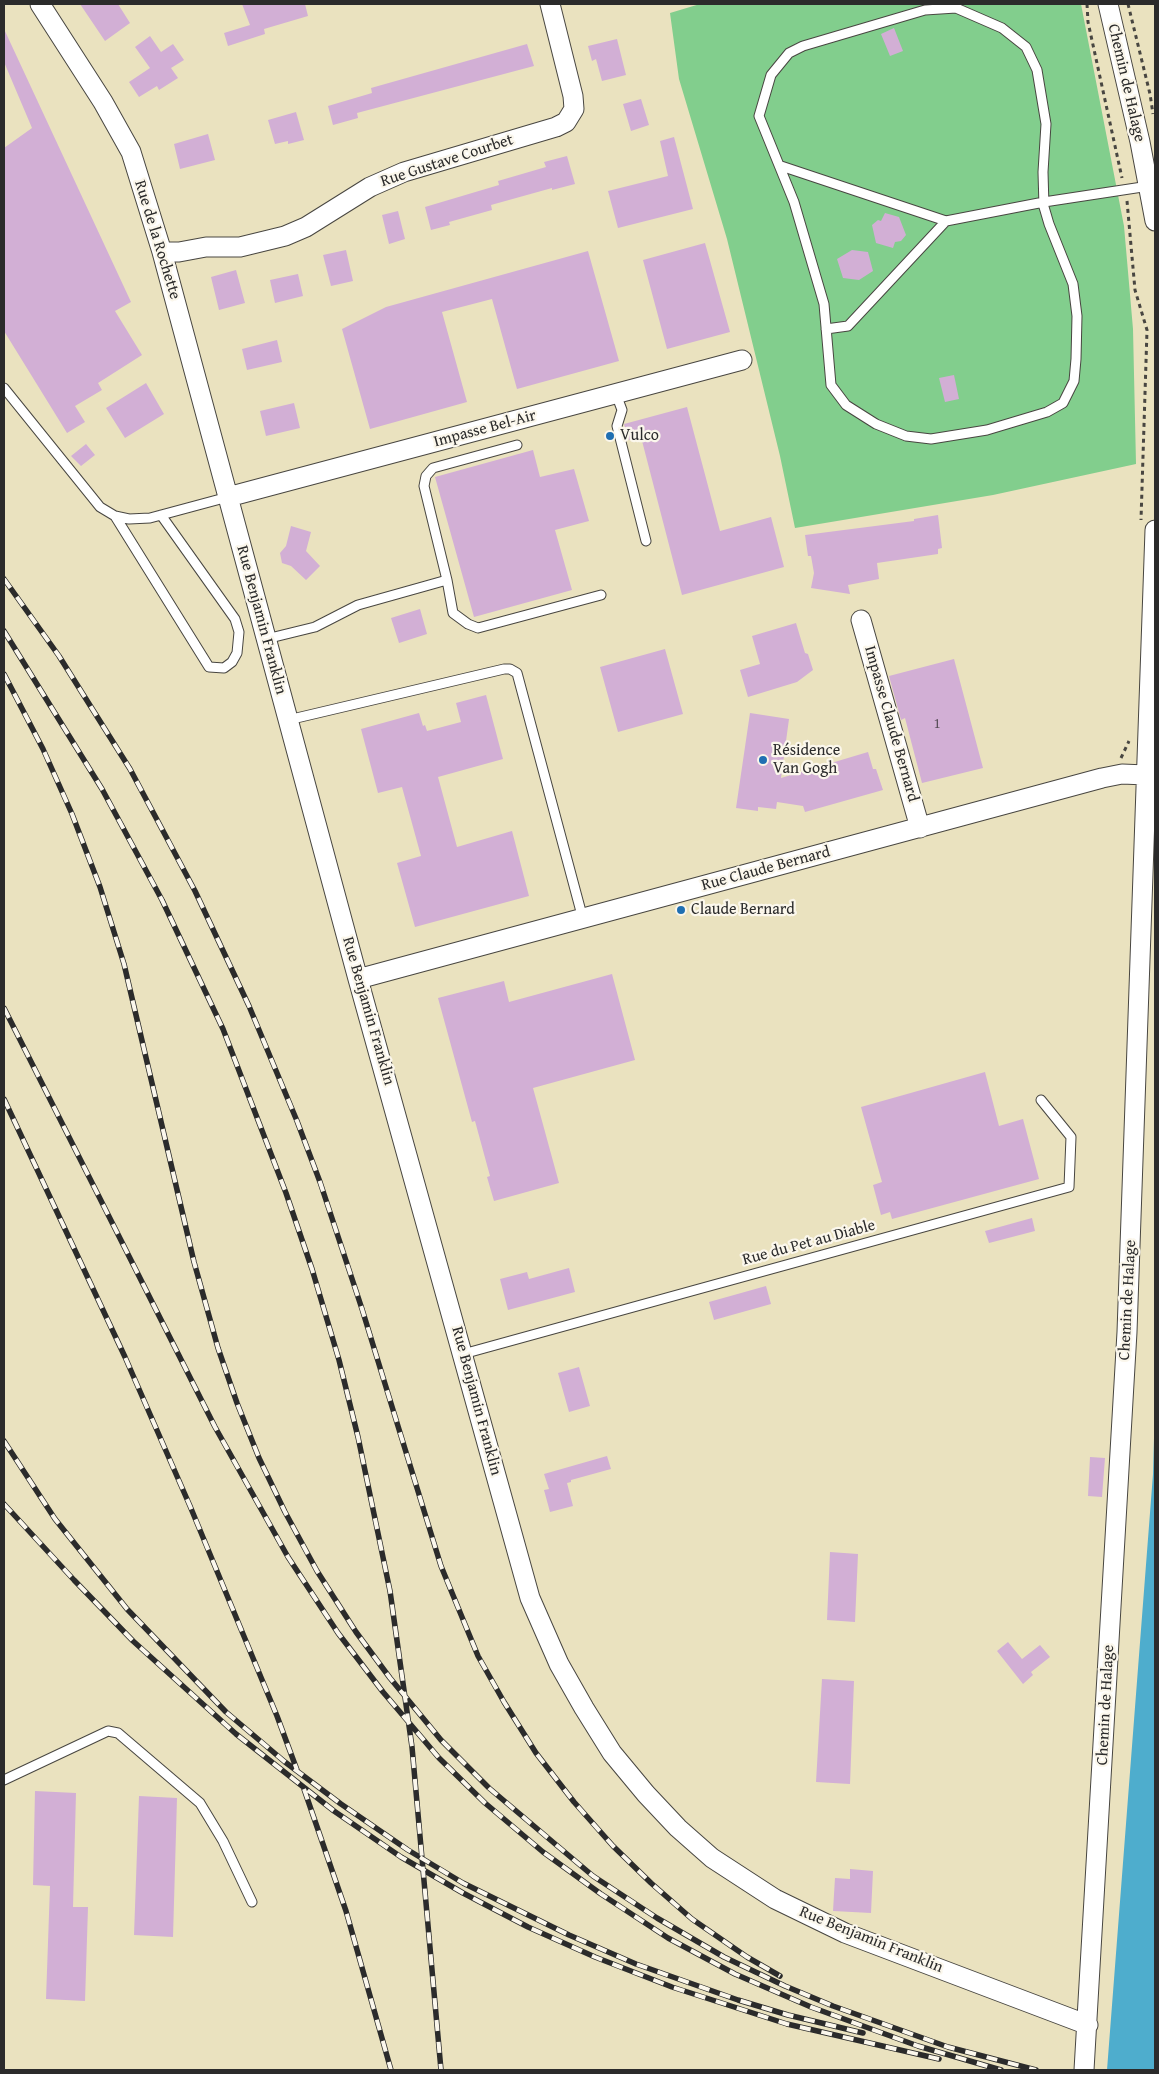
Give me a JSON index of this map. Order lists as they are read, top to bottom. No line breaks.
{"streets":{"street":["Chemin de Halage","Rue Gustave Courbet","Rue de la Rochette","Impasse Bel-Air","Rue Benjamin Franklin","Impasse Claude Bernard","Rue Claude Bernard"],"lane":["Rue du Pet au Diable"]},"crossings":[["Chemin de Halage","Rue Benjamin Franklin"],["Chemin de Halage","Rue Claude Bernard"],["Rue Gustave Courbet","Rue de la Rochette"],["Rue de la Rochette","Impasse Bel-Air"],["Rue de la Rochette","Rue Benjamin Franklin"],["Impasse Bel-Air","Rue Benjamin Franklin"],["Rue Benjamin Franklin","Rue Claude Bernard"],["Rue Benjamin Franklin","Rue du Pet au Diable"],["Impasse Claude Bernard","Rue Claude Bernard"]],"places":["Vulco","Résidence Van Gogh","Claude Bernard"],"house_numbers":["1"]}
